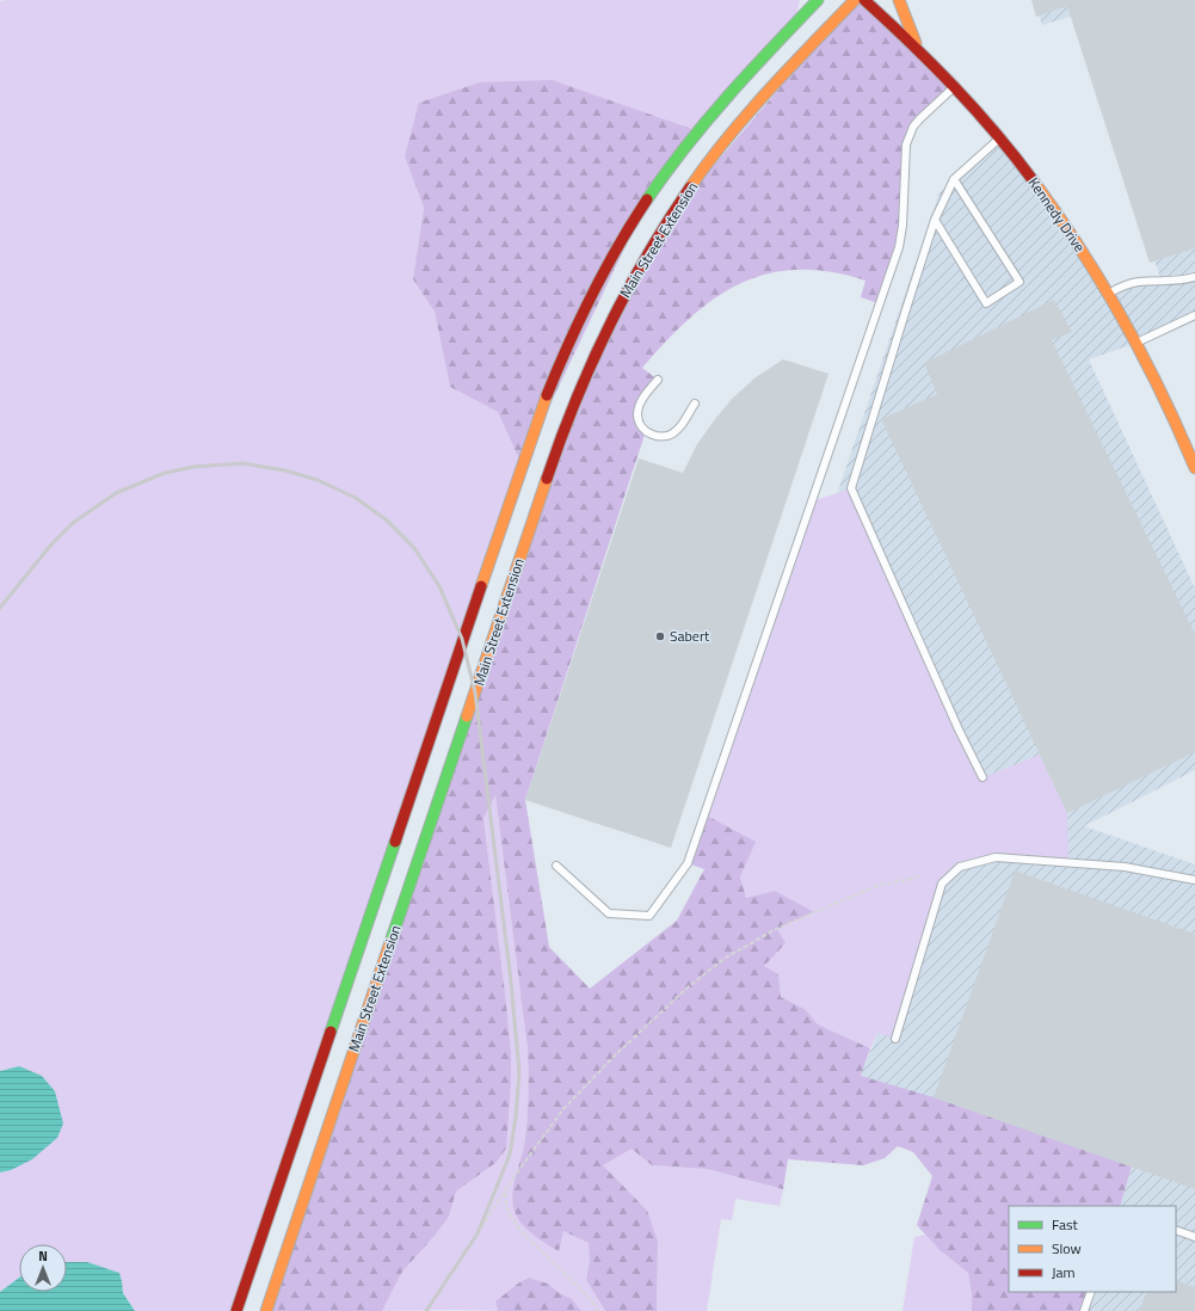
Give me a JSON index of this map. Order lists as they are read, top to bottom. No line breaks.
{"streets":{"main road":["Kennedy Drive","Main Street Extension"]},"places":["Sabert"],"legend":["Fast","Slow","Jam"],"north":"top"}
